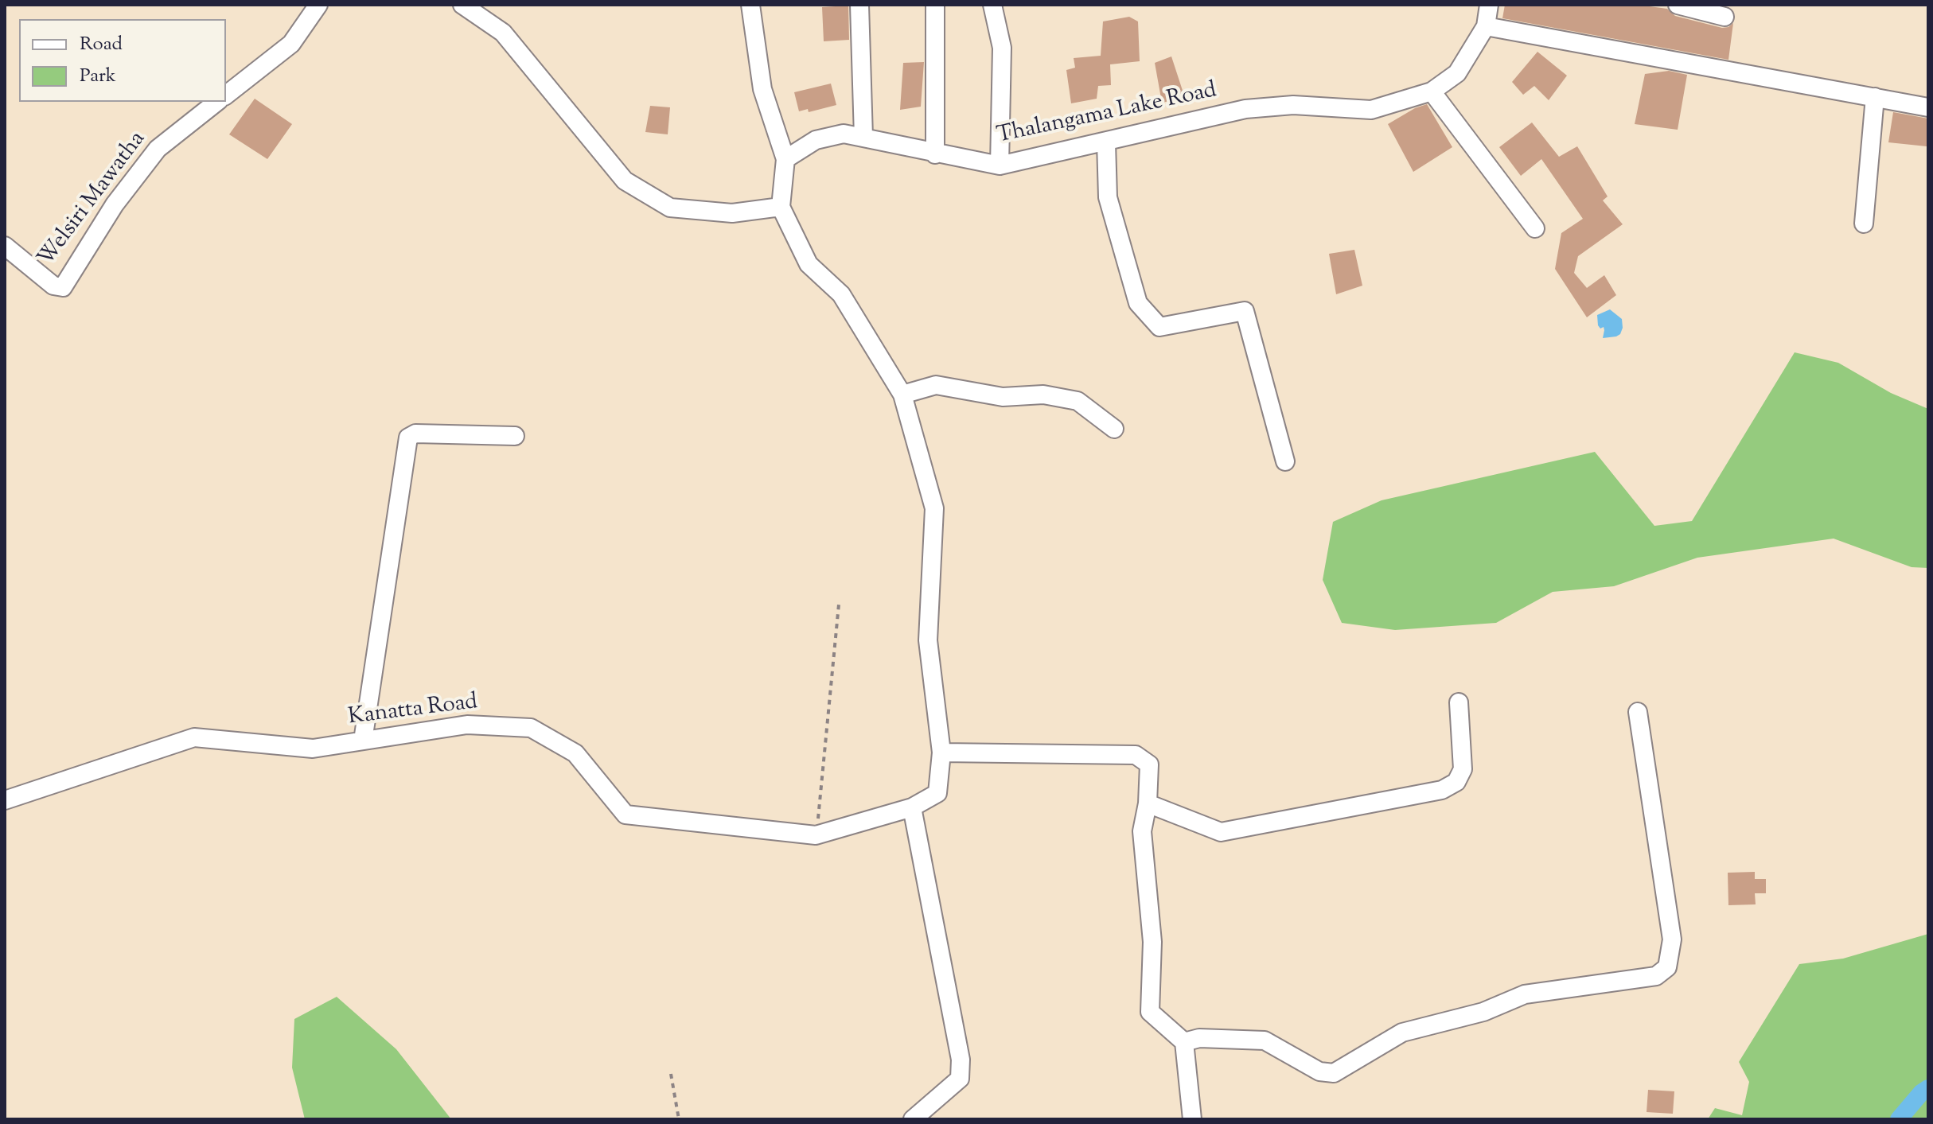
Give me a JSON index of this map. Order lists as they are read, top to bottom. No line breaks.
{"streets":{"street":["Thalangama Lake Road","Welsiri Mawatha","Kanatta Road"]},"legend":["Road","Park"]}
